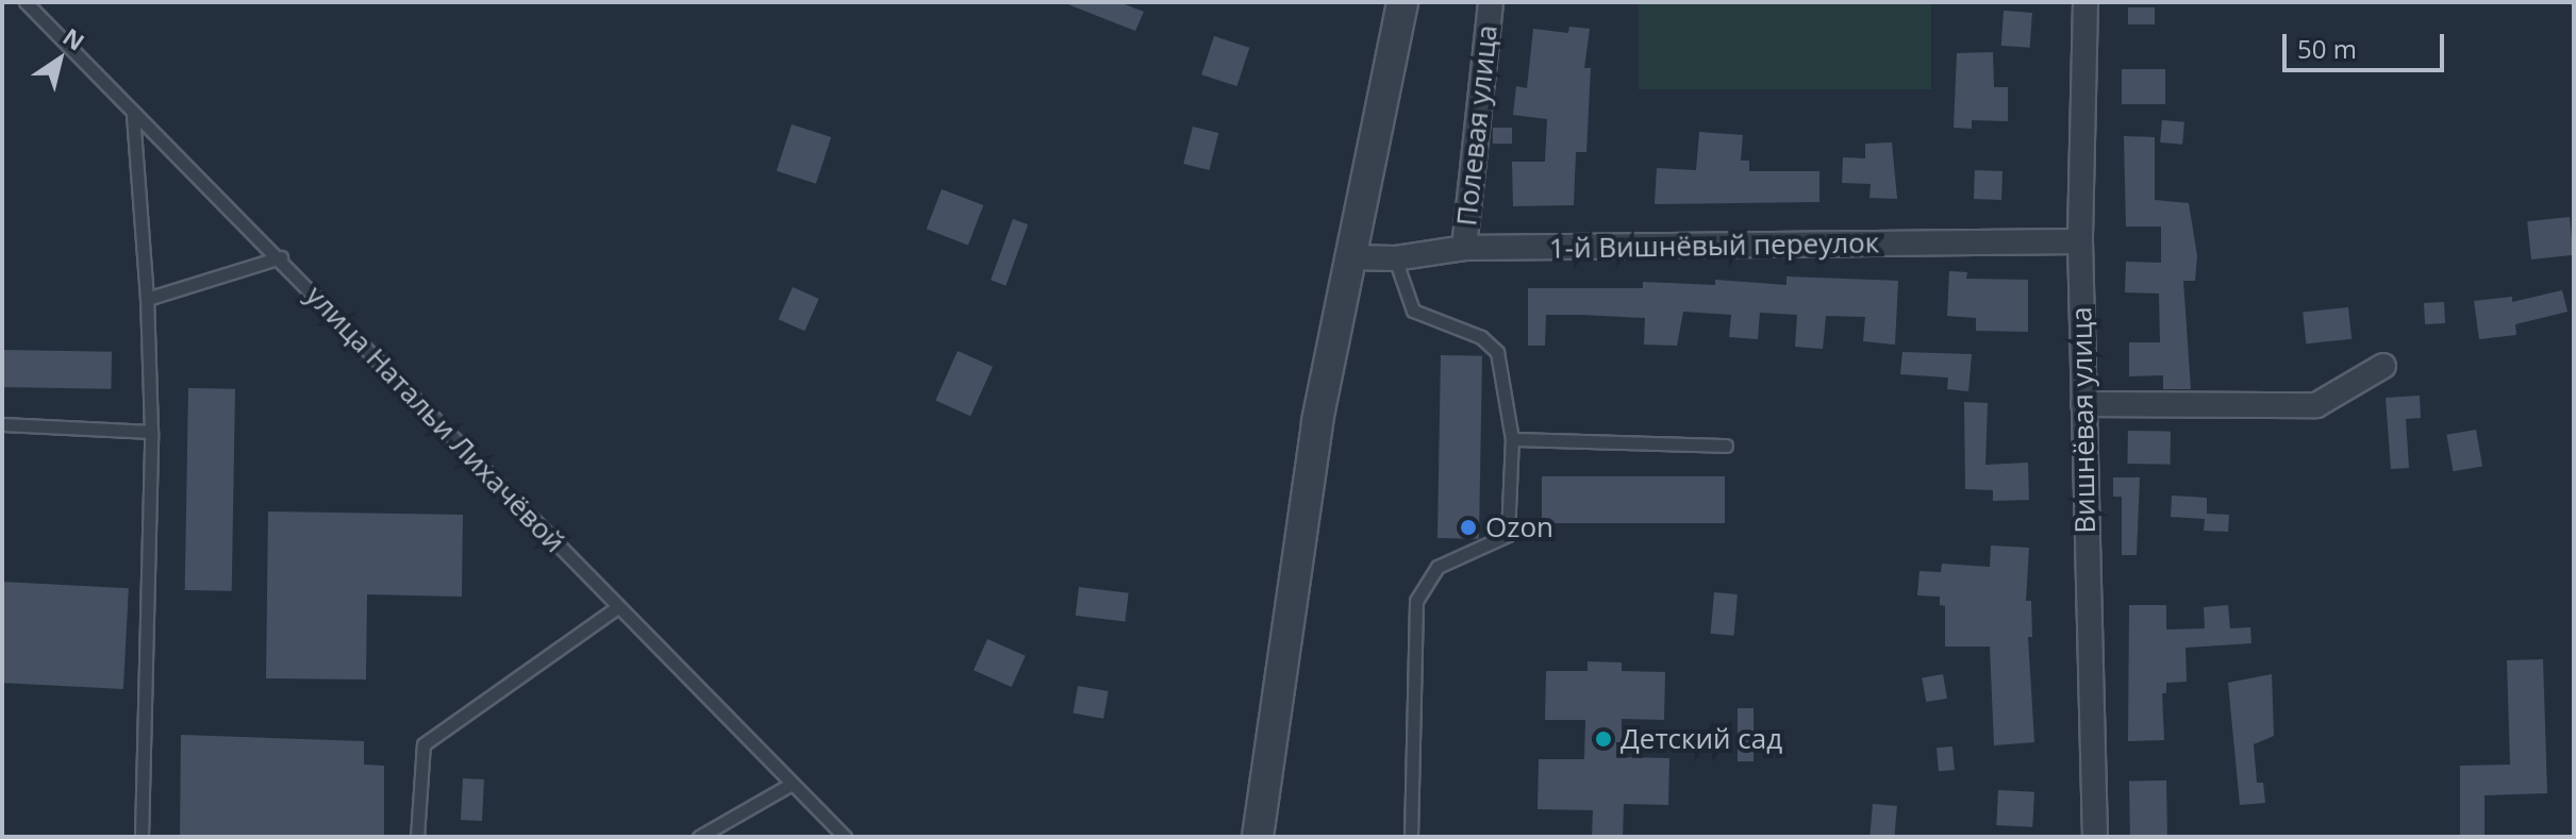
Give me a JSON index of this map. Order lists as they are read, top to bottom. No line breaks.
{"streets":{"street":["Полевая улица","1-й Вишнёвый переулок","Вишнёвая улица"],"lane":["улица Натальи Лихачёвой"]},"crossings":[["Полевая улица","1-й Вишнёвый переулок"],["1-й Вишнёвый переулок","Вишнёвая улица"]],"places":["Ozon","Детский сад"],"scale_bar":"50 m","north":"top right"}
